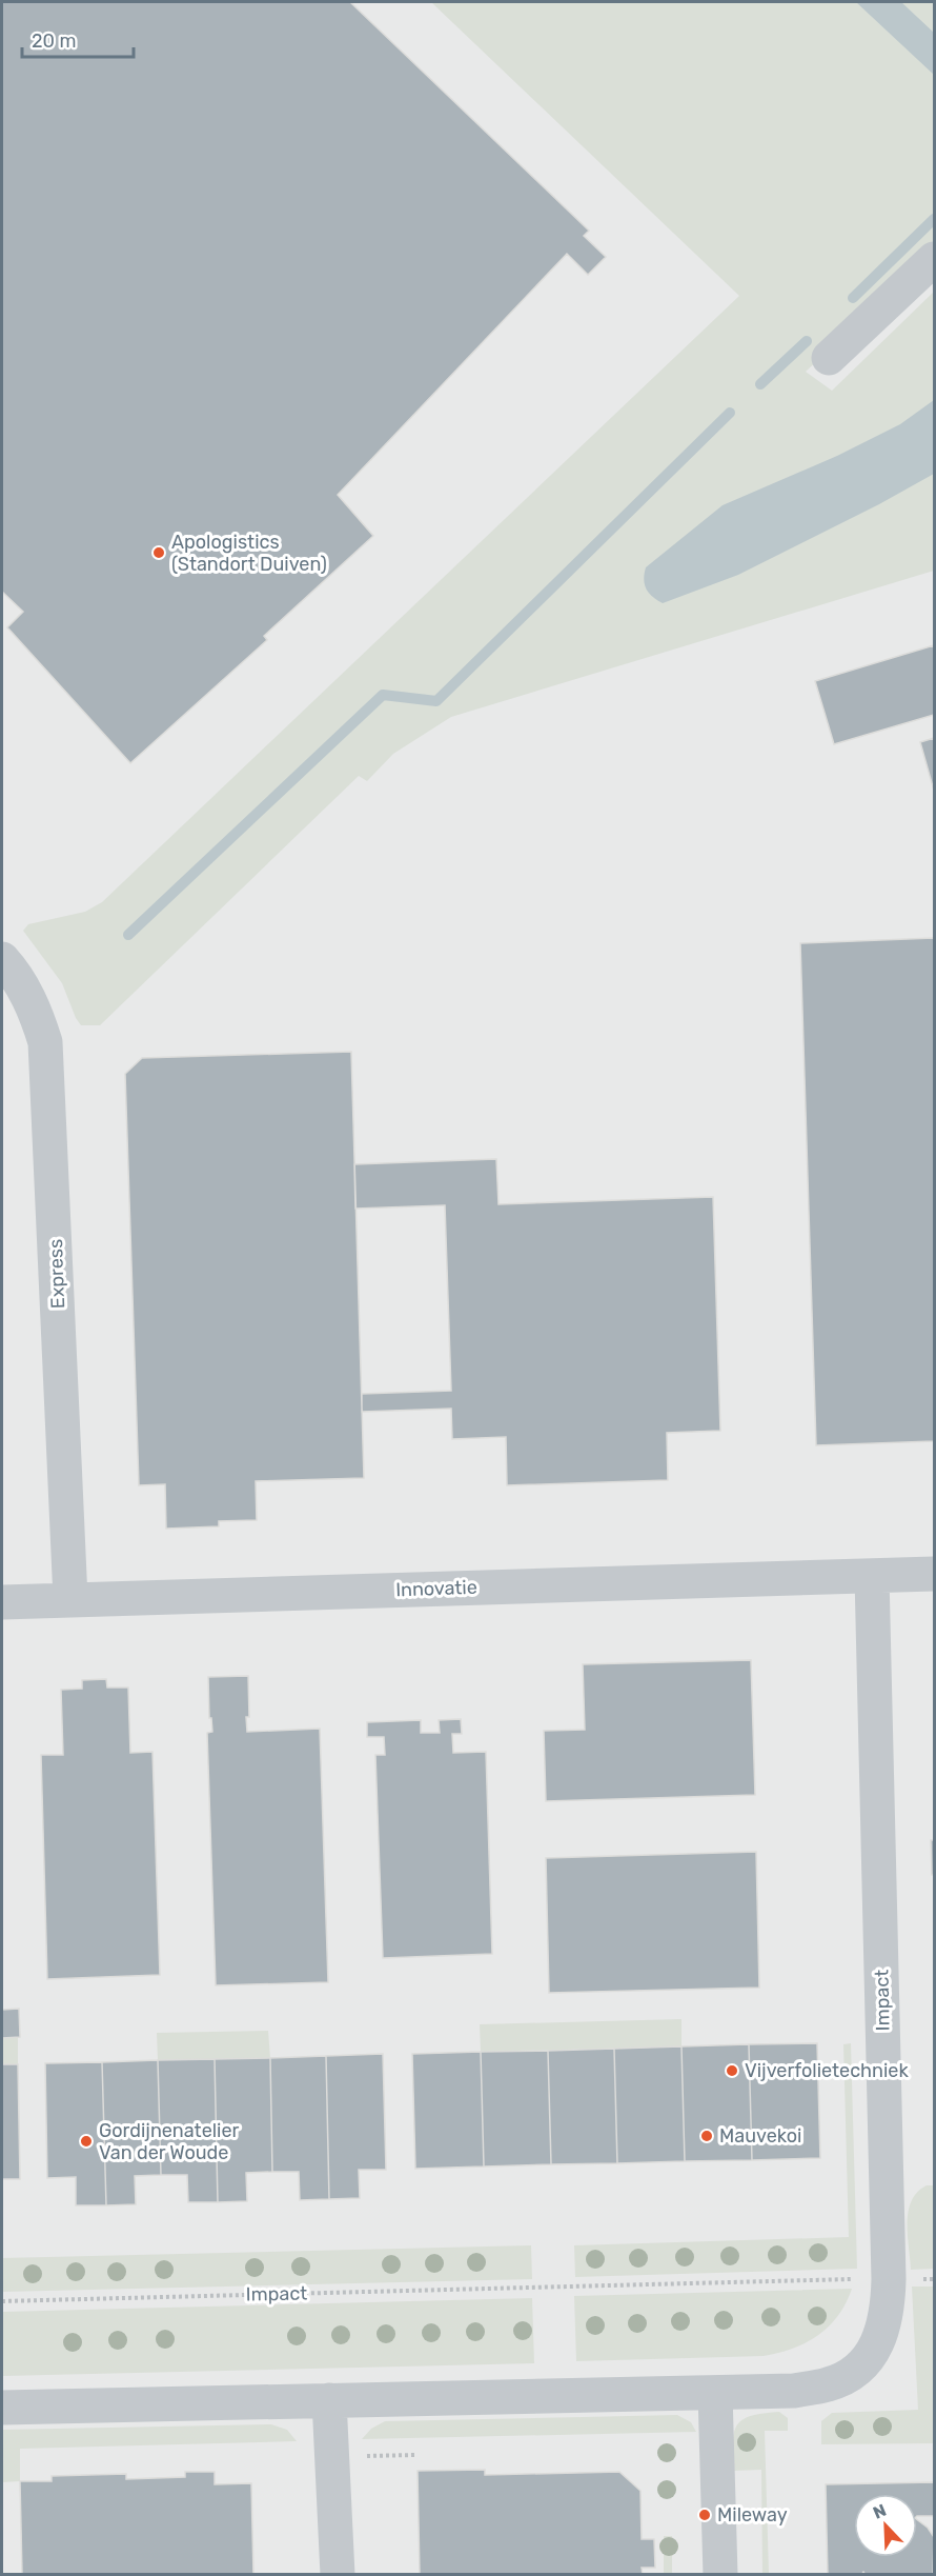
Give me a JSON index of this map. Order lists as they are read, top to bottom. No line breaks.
{"streets":{"street":["Express","Innovatie","Impact"]},"crossings":[["Express","Innovatie"],["Innovatie","Impact"]],"places":["Apologistics (Standort Duiven)","Vijverfolietechniek","Mauvekoi","Gordijnenatelier Van der Woude","Mileway"],"scale_bar":"20 m","north":"top left"}
